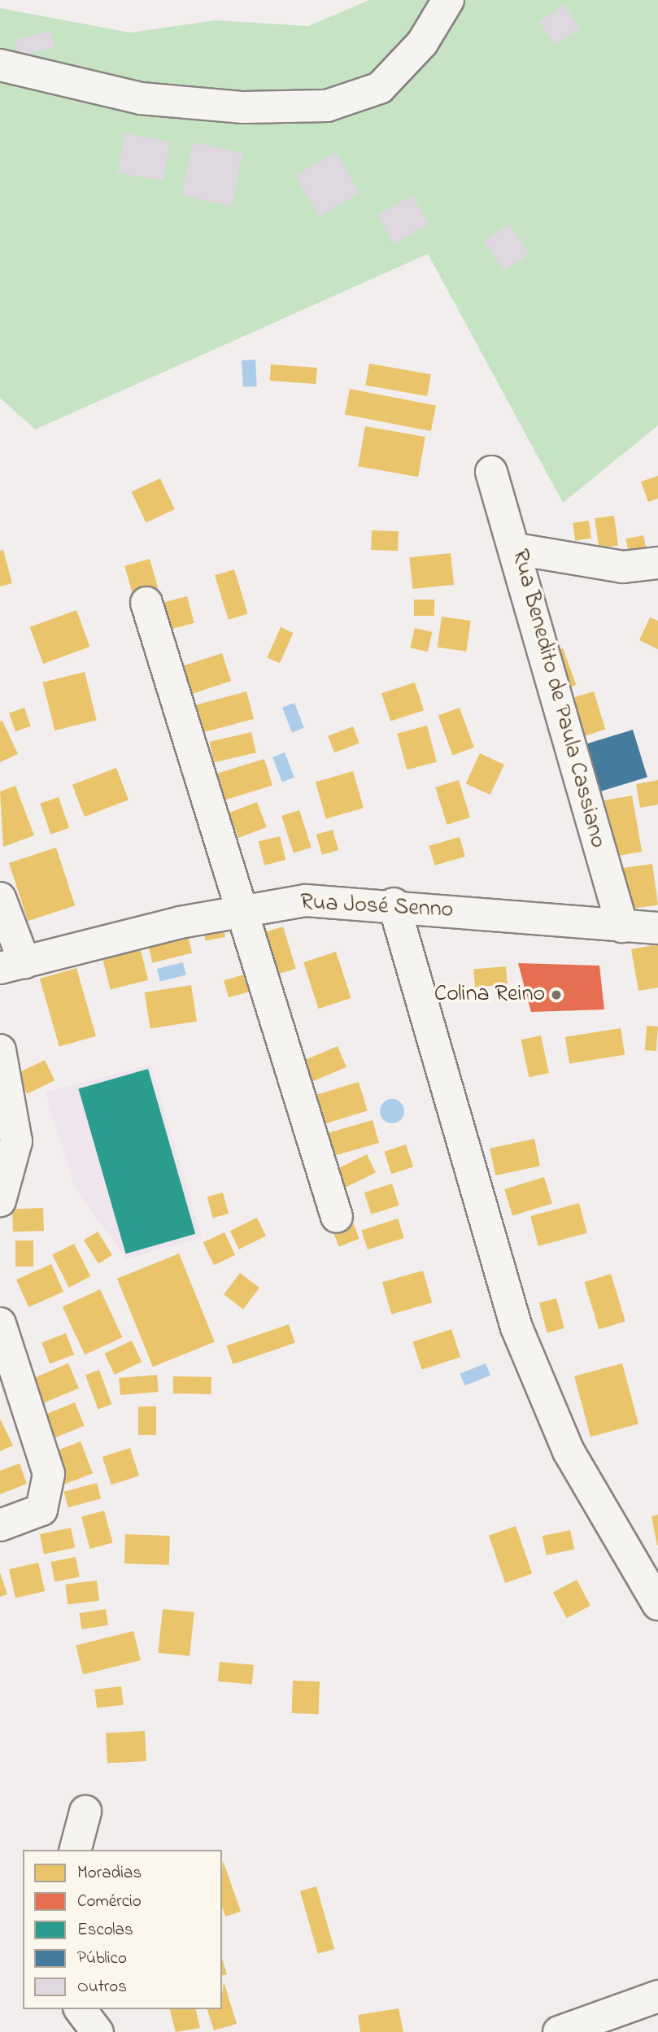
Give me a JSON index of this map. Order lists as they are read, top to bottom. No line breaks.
{"streets":{"street":["Rua Benedito de Paula Cassiano","Rua José Senno"]},"crossings":[["Rua Benedito de Paula Cassiano","Rua José Senno"]],"places":["Colina Reino"],"legend":["Moradias","Comércio","Escolas","Público","Outros"]}
